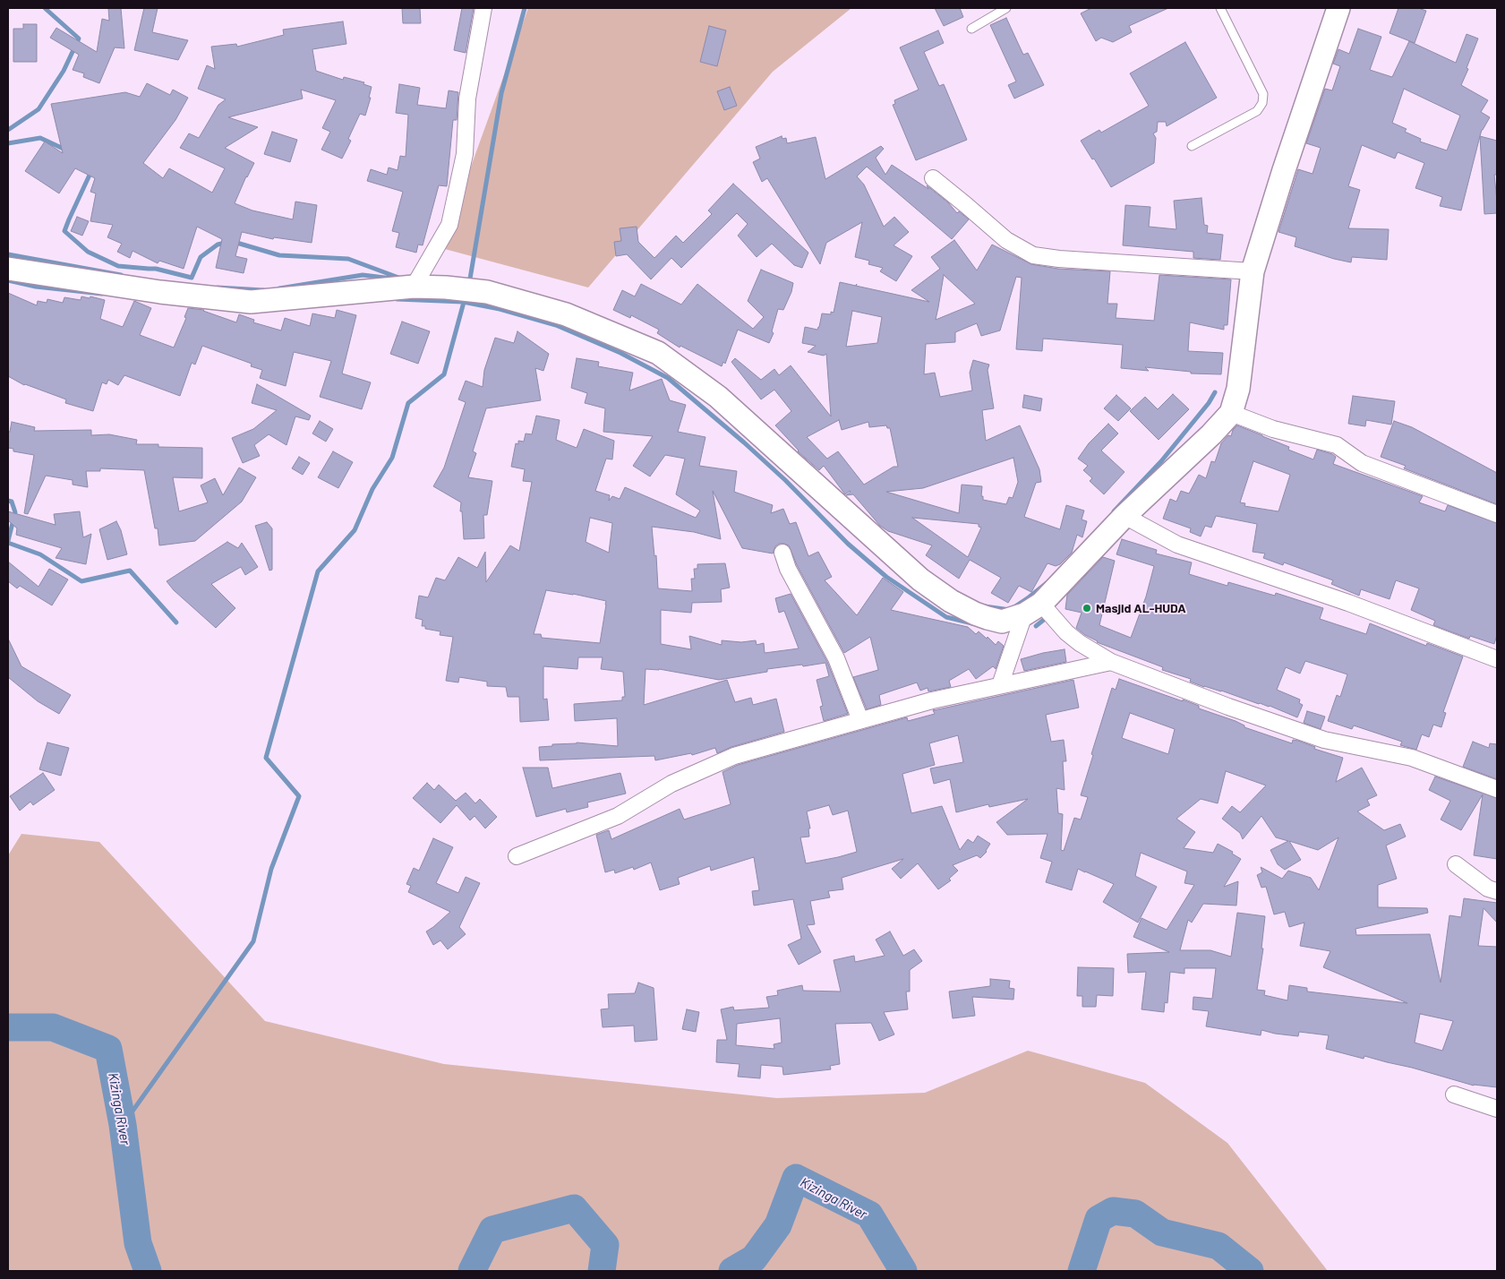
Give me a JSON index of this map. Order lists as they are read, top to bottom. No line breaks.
{"water":["Kizinga River"],"places":["Masjid AL-HUDA"]}
